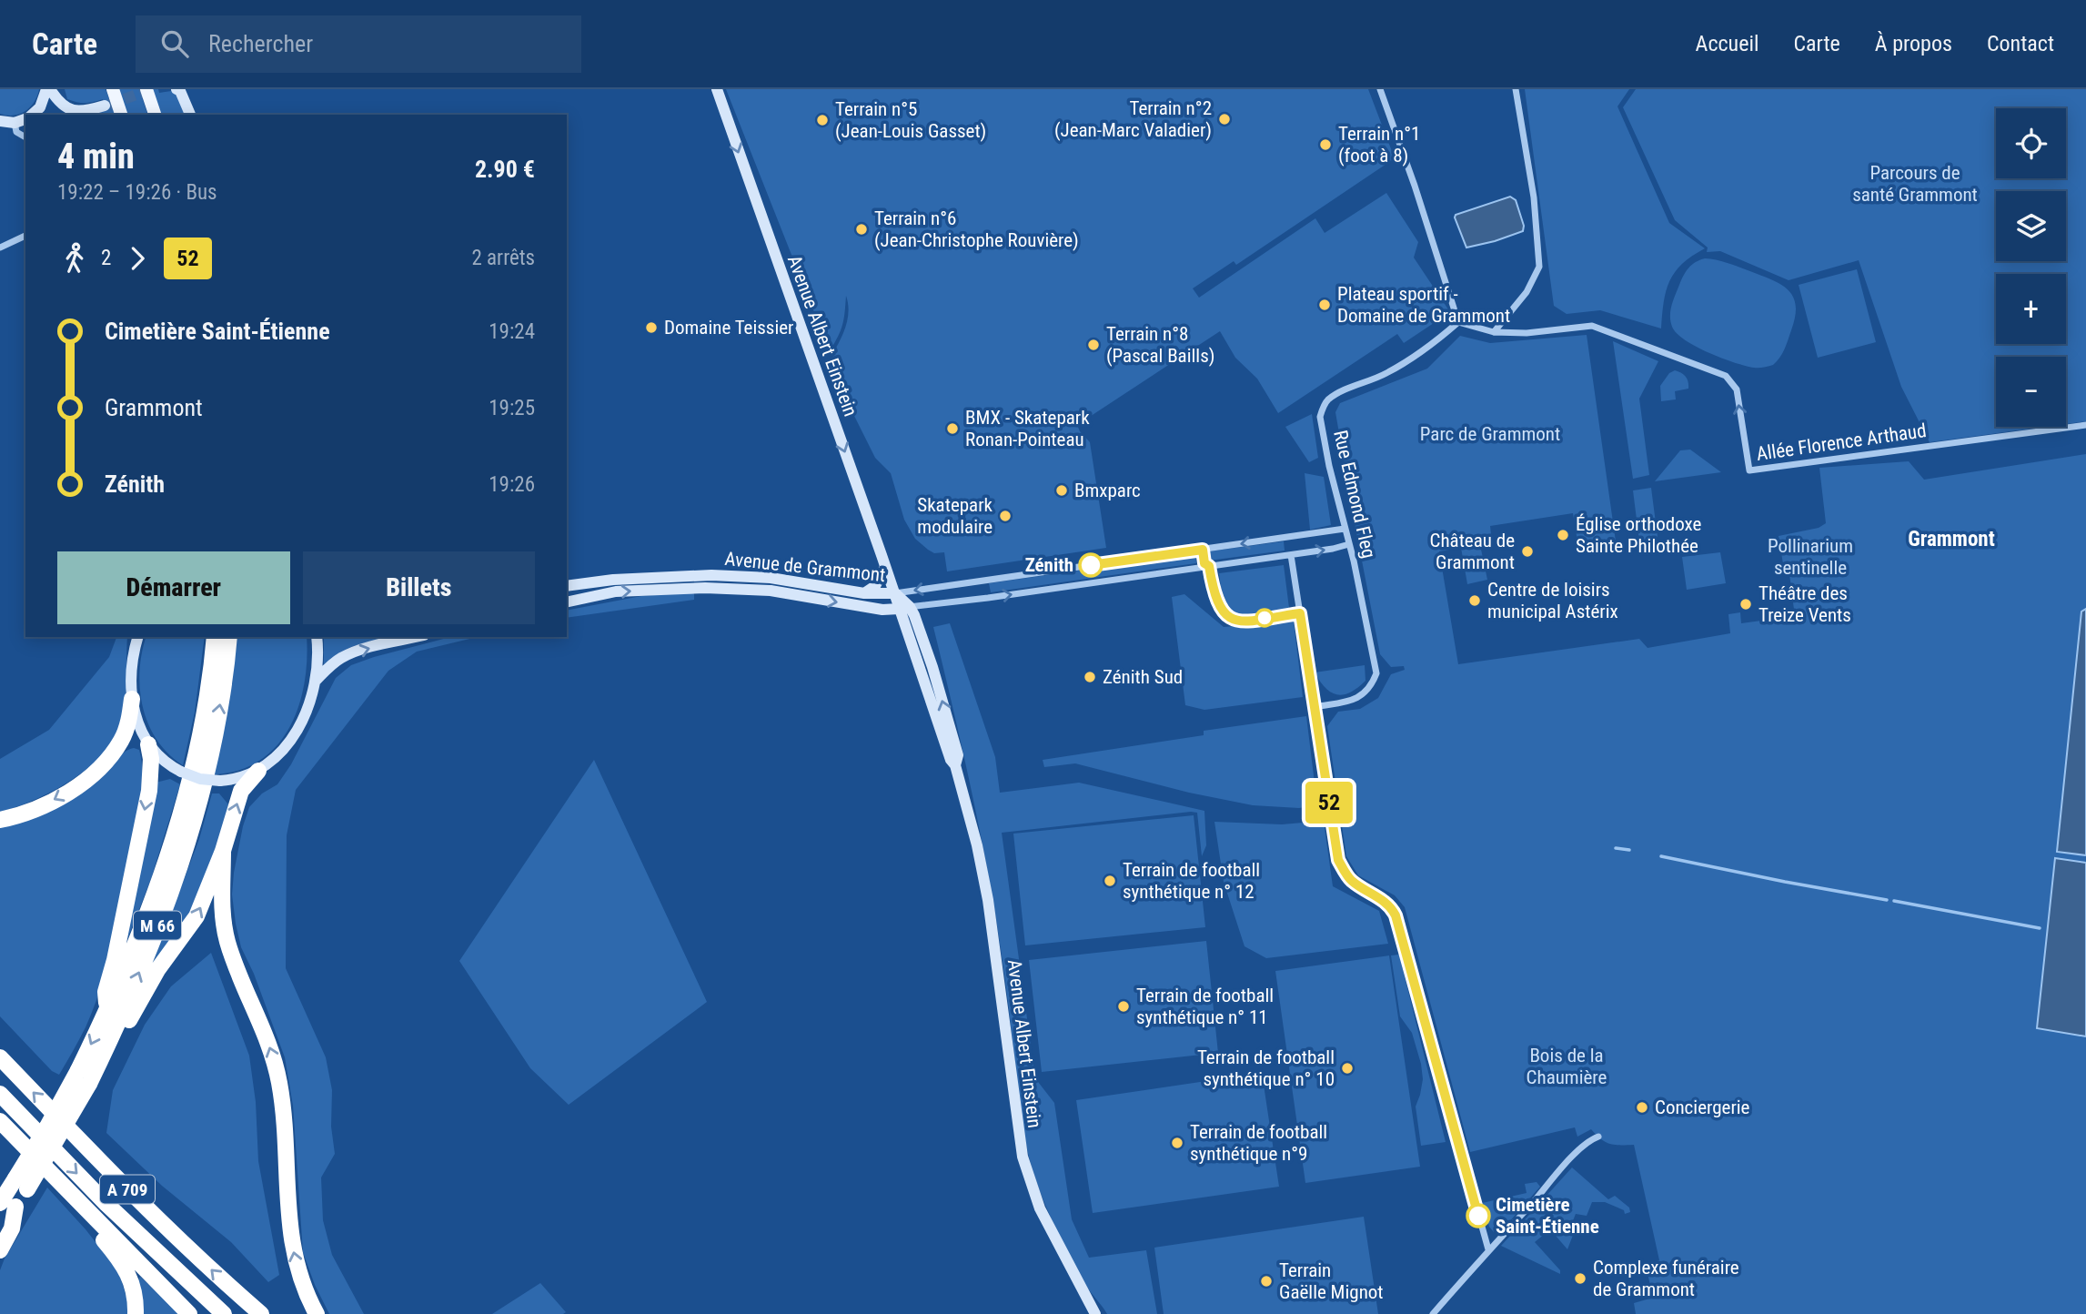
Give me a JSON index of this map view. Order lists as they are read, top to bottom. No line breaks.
{"streets":{"highway":["M 66","A 709"],"main road":["Avenue Albert Einstein","Avenue de Grammont"],"street":["Allée Florence Arthaud","Rue Edmond Fleg"]},"crossings":[["Avenue Albert Einstein","Avenue de Grammont"],["Allée Florence Arthaud","Rue Edmond Fleg"]],"one_way":["Avenue Albert Einstein","Allée Florence Arthaud"],"districts":["Grammont"],"parks":["Parcours de santé Grammont","Parc de Grammont","Pollinarium sentinelle","Bois de la Chaumière"],"places":["Terrain n°2 (Jean-Marc Valadier)","Terrain n°5 (Jean-Louis Gasset)","Terrain n°1 (foot à 8)","Terrain n°6 (Jean-Christophe Rouvière)","Plateau sportif - Domaine de Grammont","Domaine Teissier","Terrain n°8 (Pascal Baills)","BMX - Skatepark Ronan-Pointeau","Bmxparc","Skatepark modulaire","Église orthodoxe Sainte Philothée","Château de Grammont","Zénith","Centre de loisirs municipal Astérix","Théâtre des Treize Vents","Zénith Sud","Terrain de football synthétique n° 12","Terrain de football synthétique n° 11","Terrain de football synthétique n° 10","Conciergerie","Terrain de football synthétique n°9","Cimetière Saint-Étienne","Complexe funéraire de Grammont","Terrain Gaëlle Mignot"],"lines":["bus line 52"],"page":{"header":"Carte","search":"Rechercher","nav":["Accueil","Carte","À propos","Contact"],"on_map":"52","map_buttons":["+","−"],"heading":["4 min","19:22 – 19:26 · Bus","2.90 €"],"legs":["2","52","2 arrêts"],"list":[{"name":"Cimetière Saint-Étienne","value":"19:24"},{"name":"Grammont","value":"19:25"},{"name":"Zénith","value":"19:26"}],"buttons":["Démarrer","Billets"]}}
